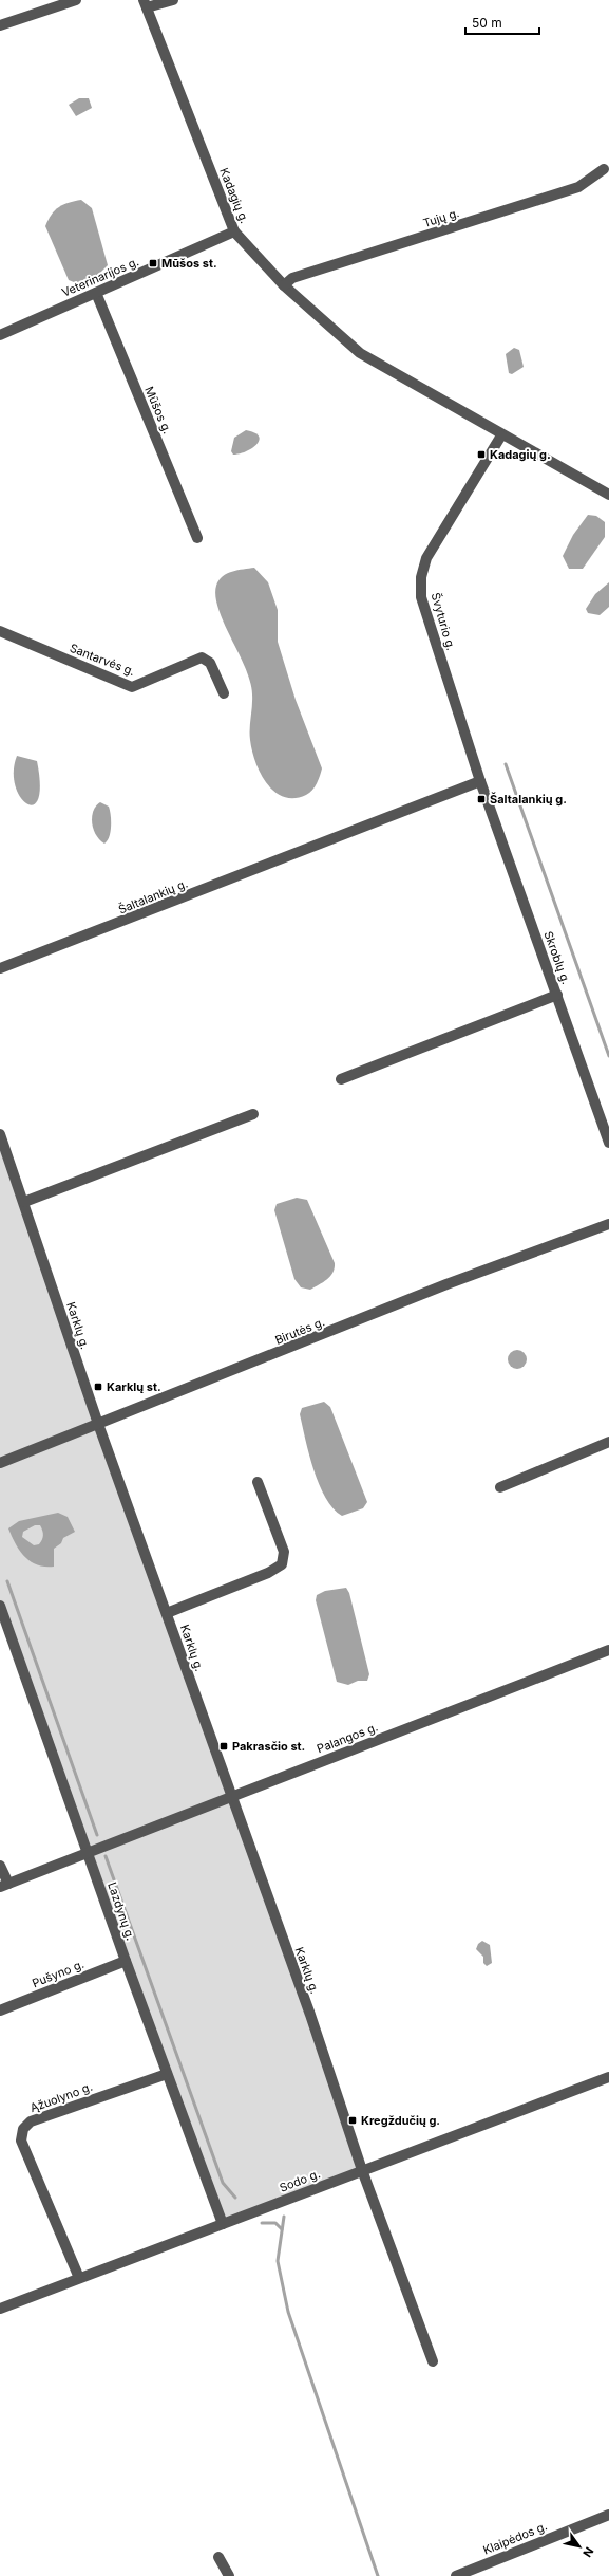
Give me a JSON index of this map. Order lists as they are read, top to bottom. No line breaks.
{"streets":{"street":["Kadagių g.","Tujų g.","Veterinarijos g.","Mūšos g.","Švyturio g.","Santarvės g.","Šaltalankių g.","Skroblų g.","Karklų g.","Birutės g.","Palangos g.","Lazdynų g.","Pušyno g.","Ąžuolyno g.","Sodo g.","Klaipėdos g."]},"crossings":[["Kadagių g.","Tujų g."],["Kadagių g.","Veterinarijos g."],["Kadagių g.","Švyturio g."],["Veterinarijos g.","Mūšos g."],["Švyturio g.","Šaltalankių g."],["Švyturio g.","Skroblų g."],["Šaltalankių g.","Skroblų g."],["Karklų g.","Birutės g."],["Karklų g.","Palangos g."],["Karklų g.","Sodo g."],["Palangos g.","Lazdynų g."],["Lazdynų g.","Pušyno g."],["Lazdynų g.","Ąžuolyno g."],["Lazdynų g.","Sodo g."],["Ąžuolyno g.","Sodo g."]],"places":{"transit":["Mūšos st.","Kadagių g.","Šaltalankių g.","Karklų st.","Pakrasčio st.","Kregždučių g."]},"scale_bar":"50 m","north":"bottom right"}
